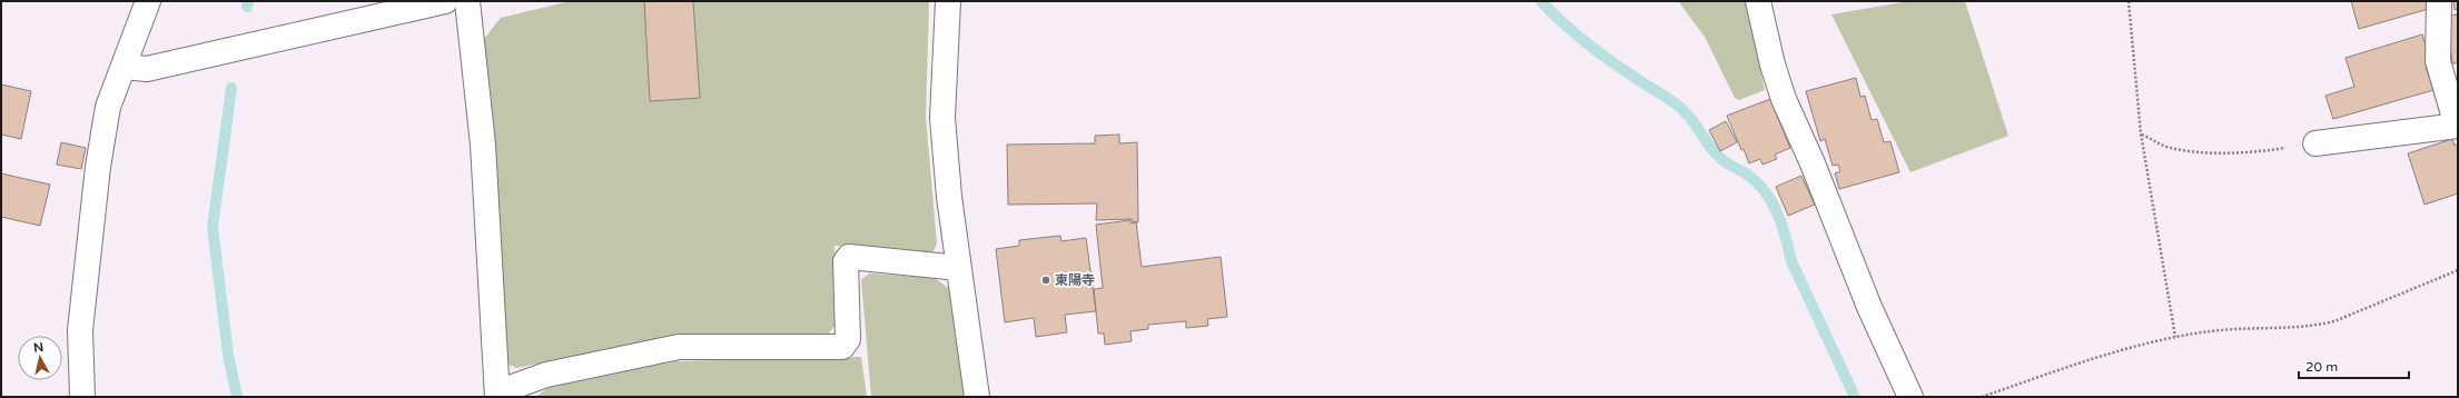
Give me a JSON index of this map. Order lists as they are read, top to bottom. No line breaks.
{"places":["東陽寺"],"scale_bar":"20 m","north":"top"}
